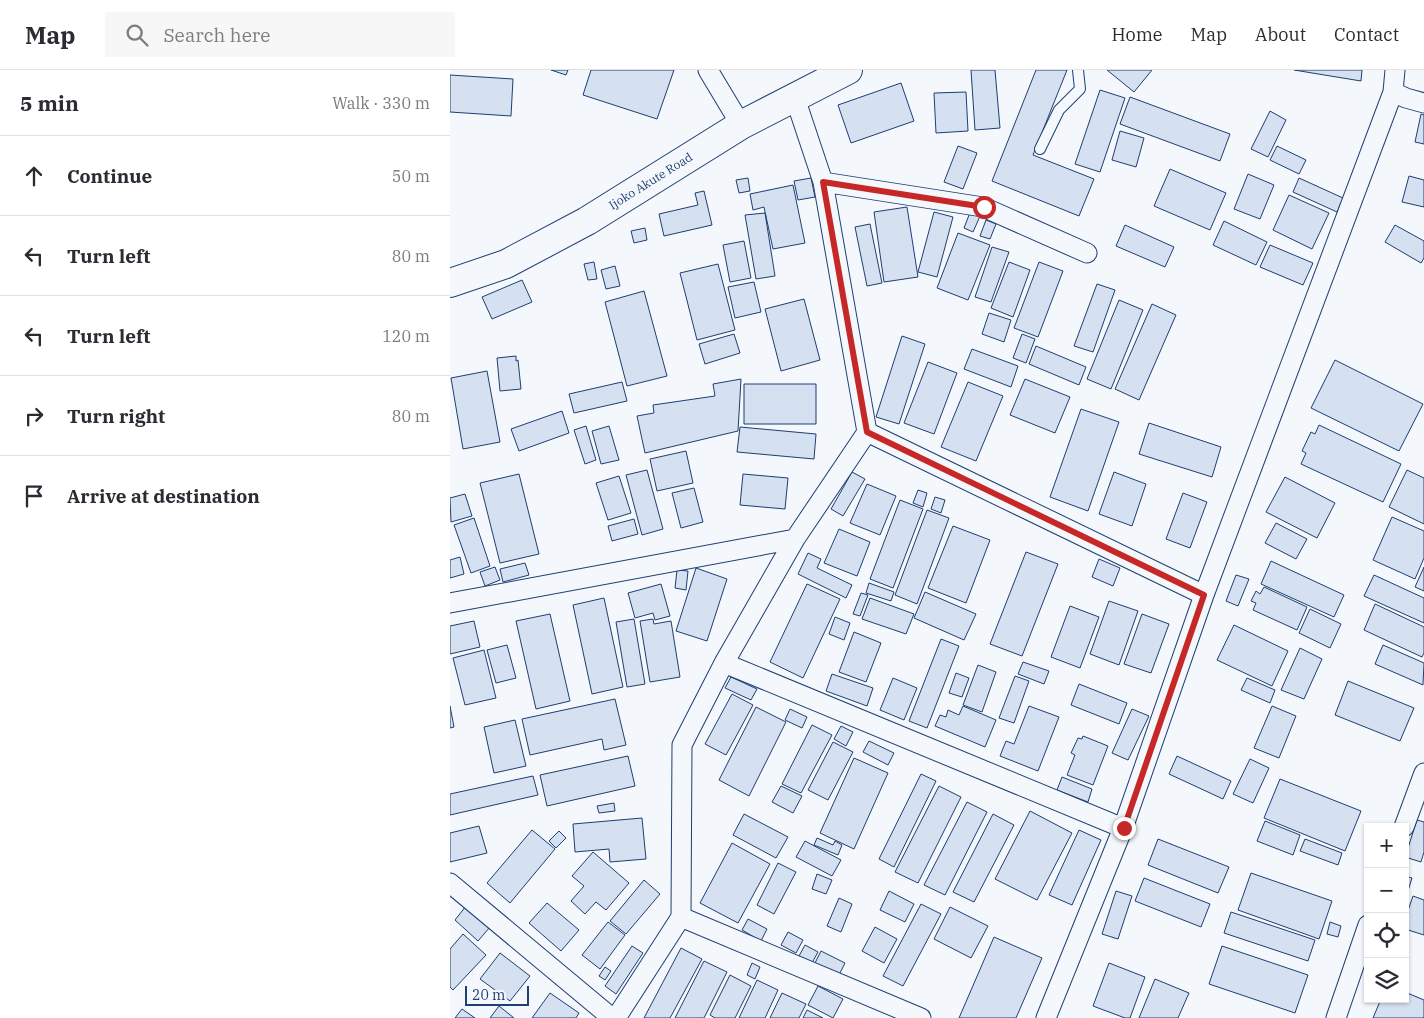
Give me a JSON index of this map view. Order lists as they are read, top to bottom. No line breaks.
{"streets":{"main road":["Ijoko Akute Road"]},"scale_bar":"20 m","page":{"header":"Map","search":"Search here","nav":["Home","Map","About","Contact"],"heading":["5 min","Walk · 330 m"],"list":[["Continue","50 m"],["Turn left","80 m"],["Turn left","120 m"],["Turn right","80 m"],"Arrive at destination"],"map_buttons":["+","−"],"scale":"20 m"}}
